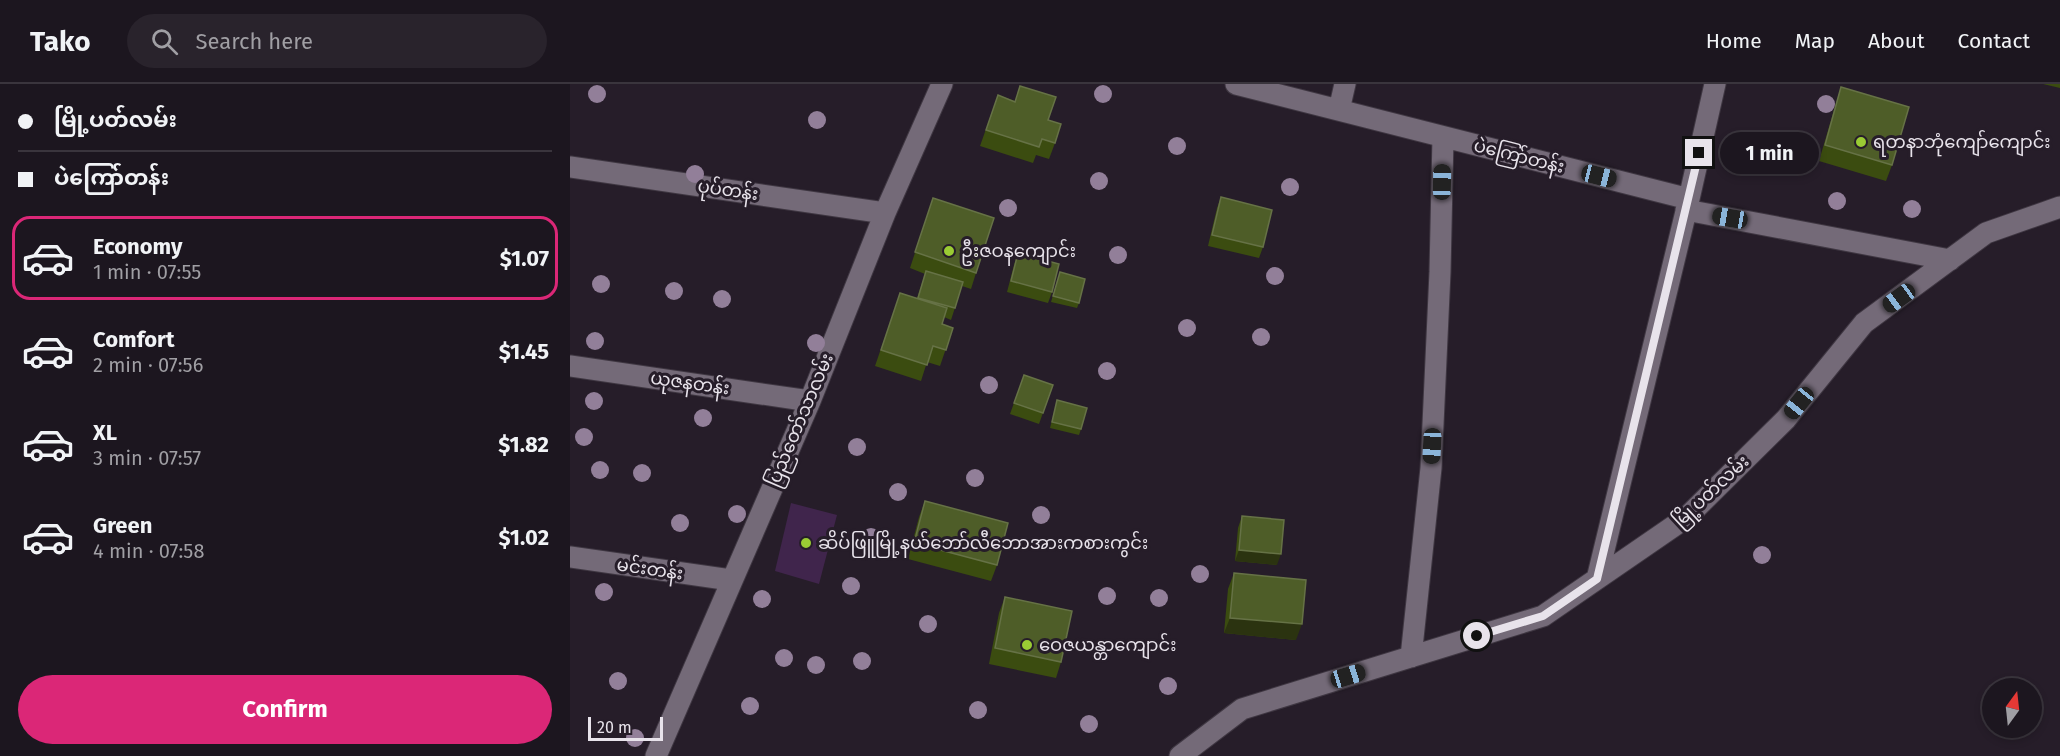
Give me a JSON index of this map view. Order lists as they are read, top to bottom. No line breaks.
{"streets":{"street":["ပဲကြော်တန်း","ပုပ်တန်း","ယုဇနတန်း","ပြည်တော်သာလမ်း","မြို့ပတ်လမ်း","မင်းတန်း"]},"crossings":[["ပဲကြော်တန်း","မြို့ပတ်လမ်း"],["ပုပ်တန်း","ပြည်တော်သာလမ်း"],["ယုဇနတန်း","ပြည်တော်သာလမ်း"],["ပြည်တော်သာလမ်း","မင်းတန်း"]],"places":["ရတနာဘုံကျော်ကျောင်း","ဦးဇဝနကျောင်း","ဆိပ်ဖြူမြို့နယ်ဘော်လီဘောအားကစားကွင်း","ဝေဇယန္တာကျောင်း"],"scale_bar":"20 m","north":"top","page":{"header":"Tako","search":"Search here","nav":["Home","Map","About","Contact"],"banner":["မြို့ပတ်လမ်း","ပဲကြော်တန်း"],"bubble":"1 min","list":[{"name":"Economy","note":"1 min · 07:55","value":"$1.07"},{"name":"Comfort","note":"2 min · 07:56","value":"$1.45"},{"name":"XL","note":"3 min · 07:57","value":"$1.82"},{"name":"Green","note":"4 min · 07:58","value":"$1.02"}],"buttons":"Confirm","scale":"20 m"}}
